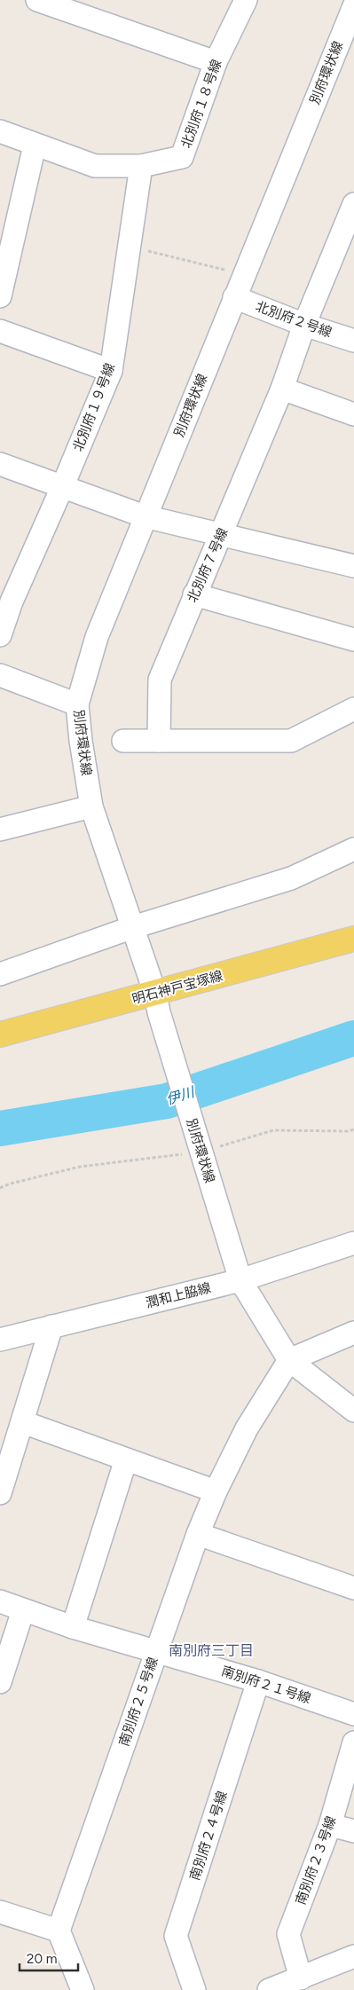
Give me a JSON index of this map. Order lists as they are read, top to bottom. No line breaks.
{"streets":{"main road":["明石神戸宝塚線"],"street":["別府環状線","北別府１８号線","北別府２号線","北別府１９号線","北別府７号線","潤和上脇線","南別府２１号線","南別府２５号線","南別府２４号線","南別府２３号線"]},"crossings":[["別府環状線","北別府２号線"],["別府環状線","明石神戸宝塚線"],["別府環状線","潤和上脇線"],["別府環状線","南別府２５号線"],["北別府１８号線","北別府１９号線"],["北別府２号線","北別府７号線"],["南別府２１号線","南別府２５号線"],["南別府２１号線","南別府２４号線"]],"districts":["南別府三丁目"],"water":["伊川"],"scale_bar":"20 m"}
